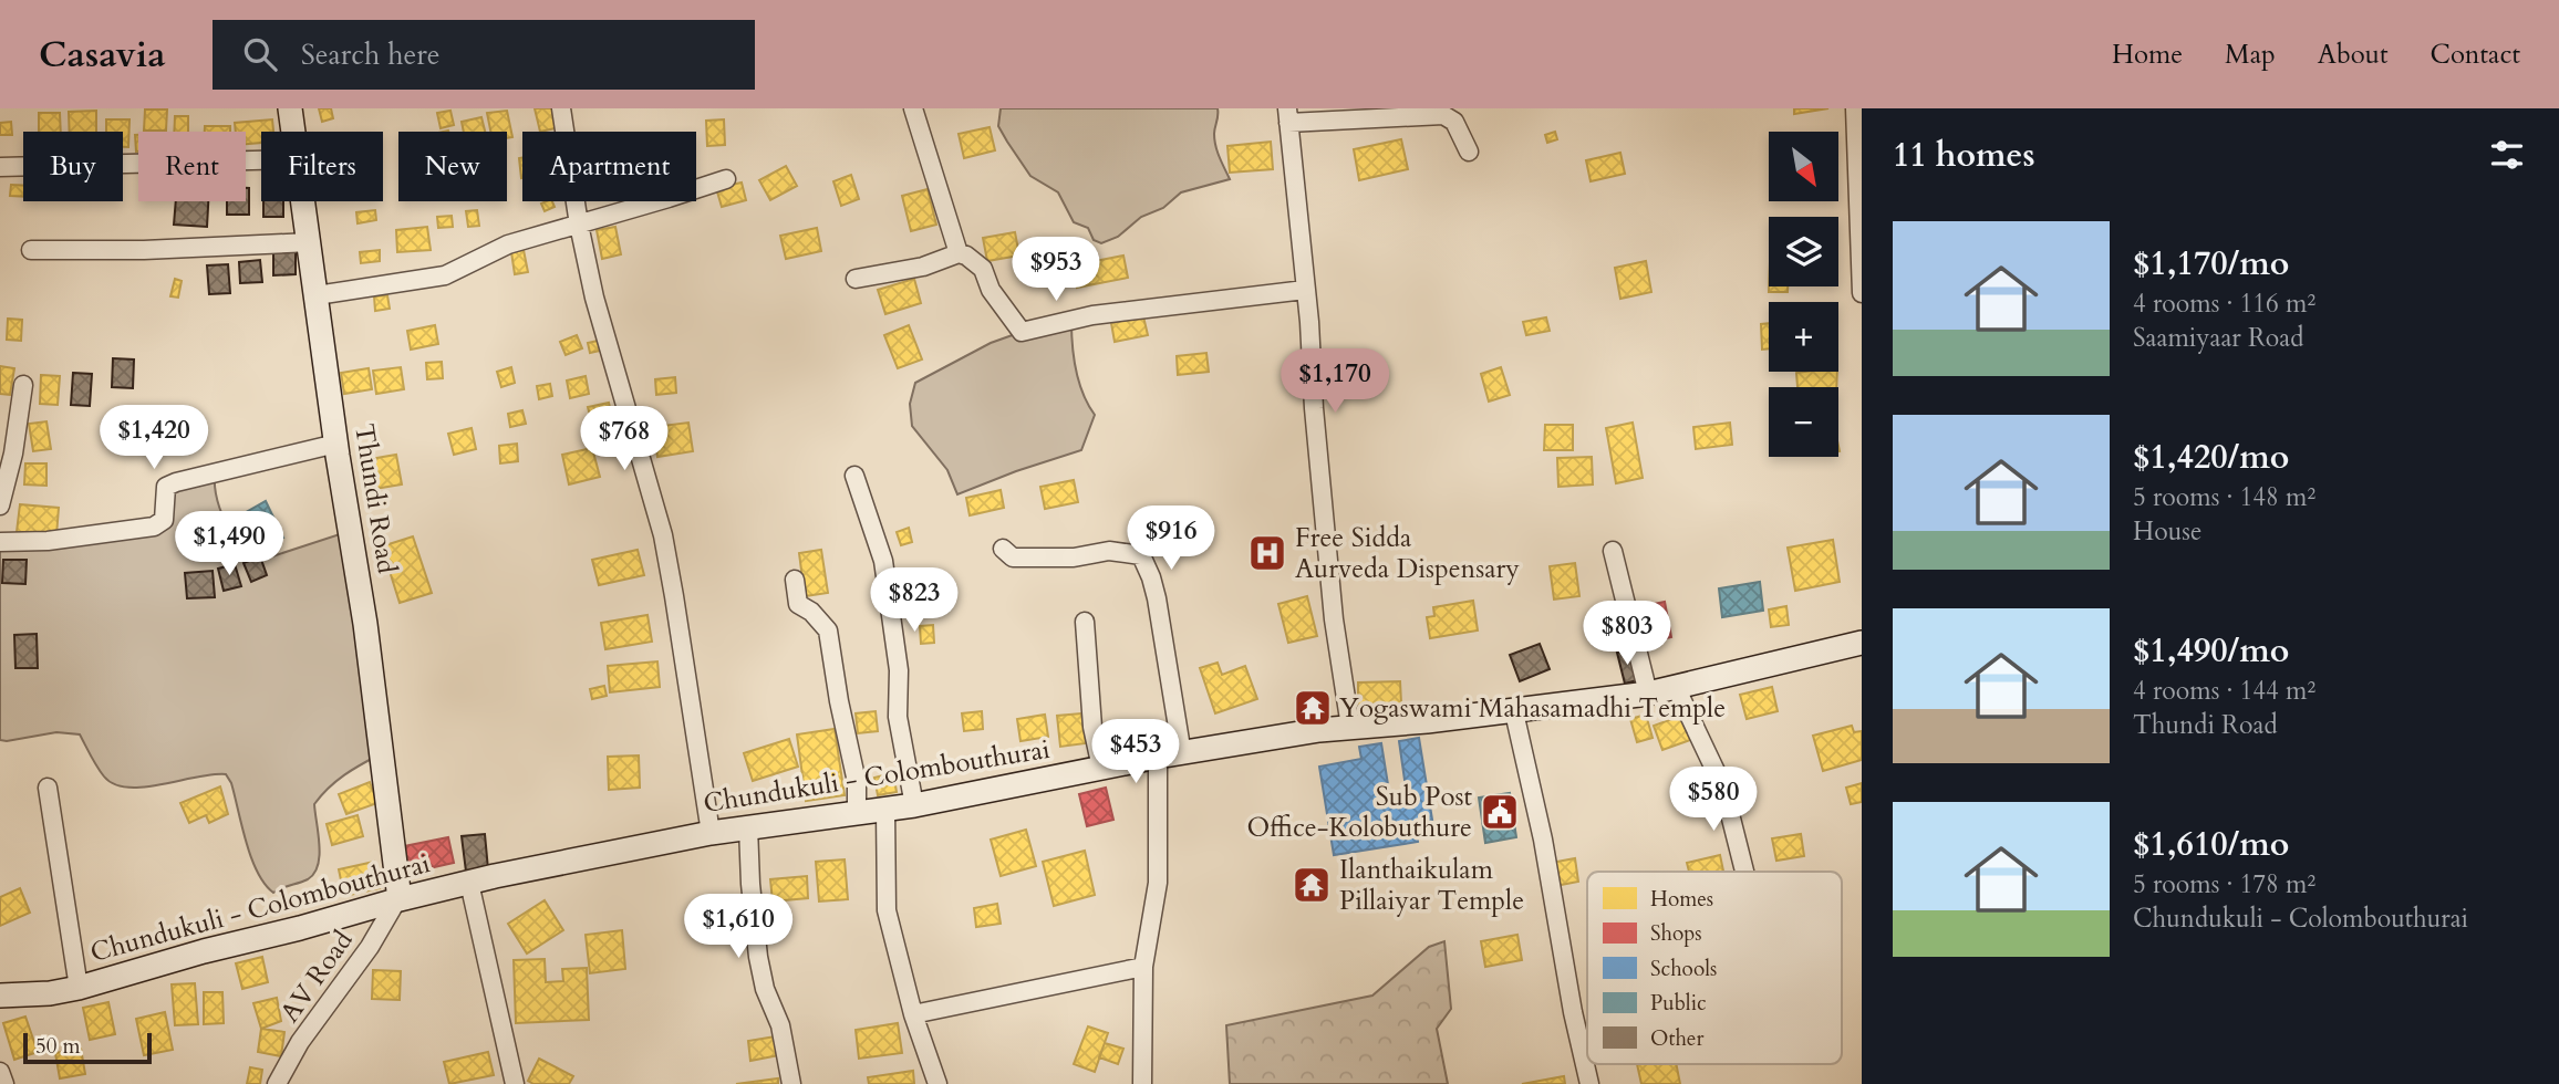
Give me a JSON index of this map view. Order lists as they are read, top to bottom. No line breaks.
{"streets":{"main road":["Thundi Road","Chundukuli - Colombouthurai"],"street":["AV Road"]},"crossings":[["Thundi Road","Chundukuli - Colombouthurai"],["Thundi Road","AV Road"],["Chundukuli - Colombouthurai","AV Road"]],"places":{"hospital":["Free Sidda Aurveda Dispensary"],"temple":["Yogaswami Mahasamadhi Temple","Ilanthaikulam Pillaiyar Temple"],"public building":["Sub Post Office-Kolobuthure"]},"legend":["Homes","Shops","Schools","Public","Other"],"scale_bar":"50 m","north":"bottom right","page":{"header":"Casavia","search":"Search here","nav":["Home","Map","About","Contact"],"heading":"11 homes","map_buttons":["+","−"],"chip":["Buy","Rent","Filters","New","Apartment"],"list":[{"name":"$1,170/mo","note":"4 rooms · 116 m² · Saamiyaar Road"},{"name":"$1,420/mo","note":"5 rooms · 148 m² · House"},{"name":"$1,490/mo","note":"4 rooms · 144 m² · Thundi Road"},{"name":"$1,610/mo","note":"5 rooms · 178 m² · Chundukuli - Colombouthurai"}],"price":["$953","$1,170","$1,420","$768","$916","$1,490","$823","$803","$453","$580","$1,610"],"scale":"50 m"}}
